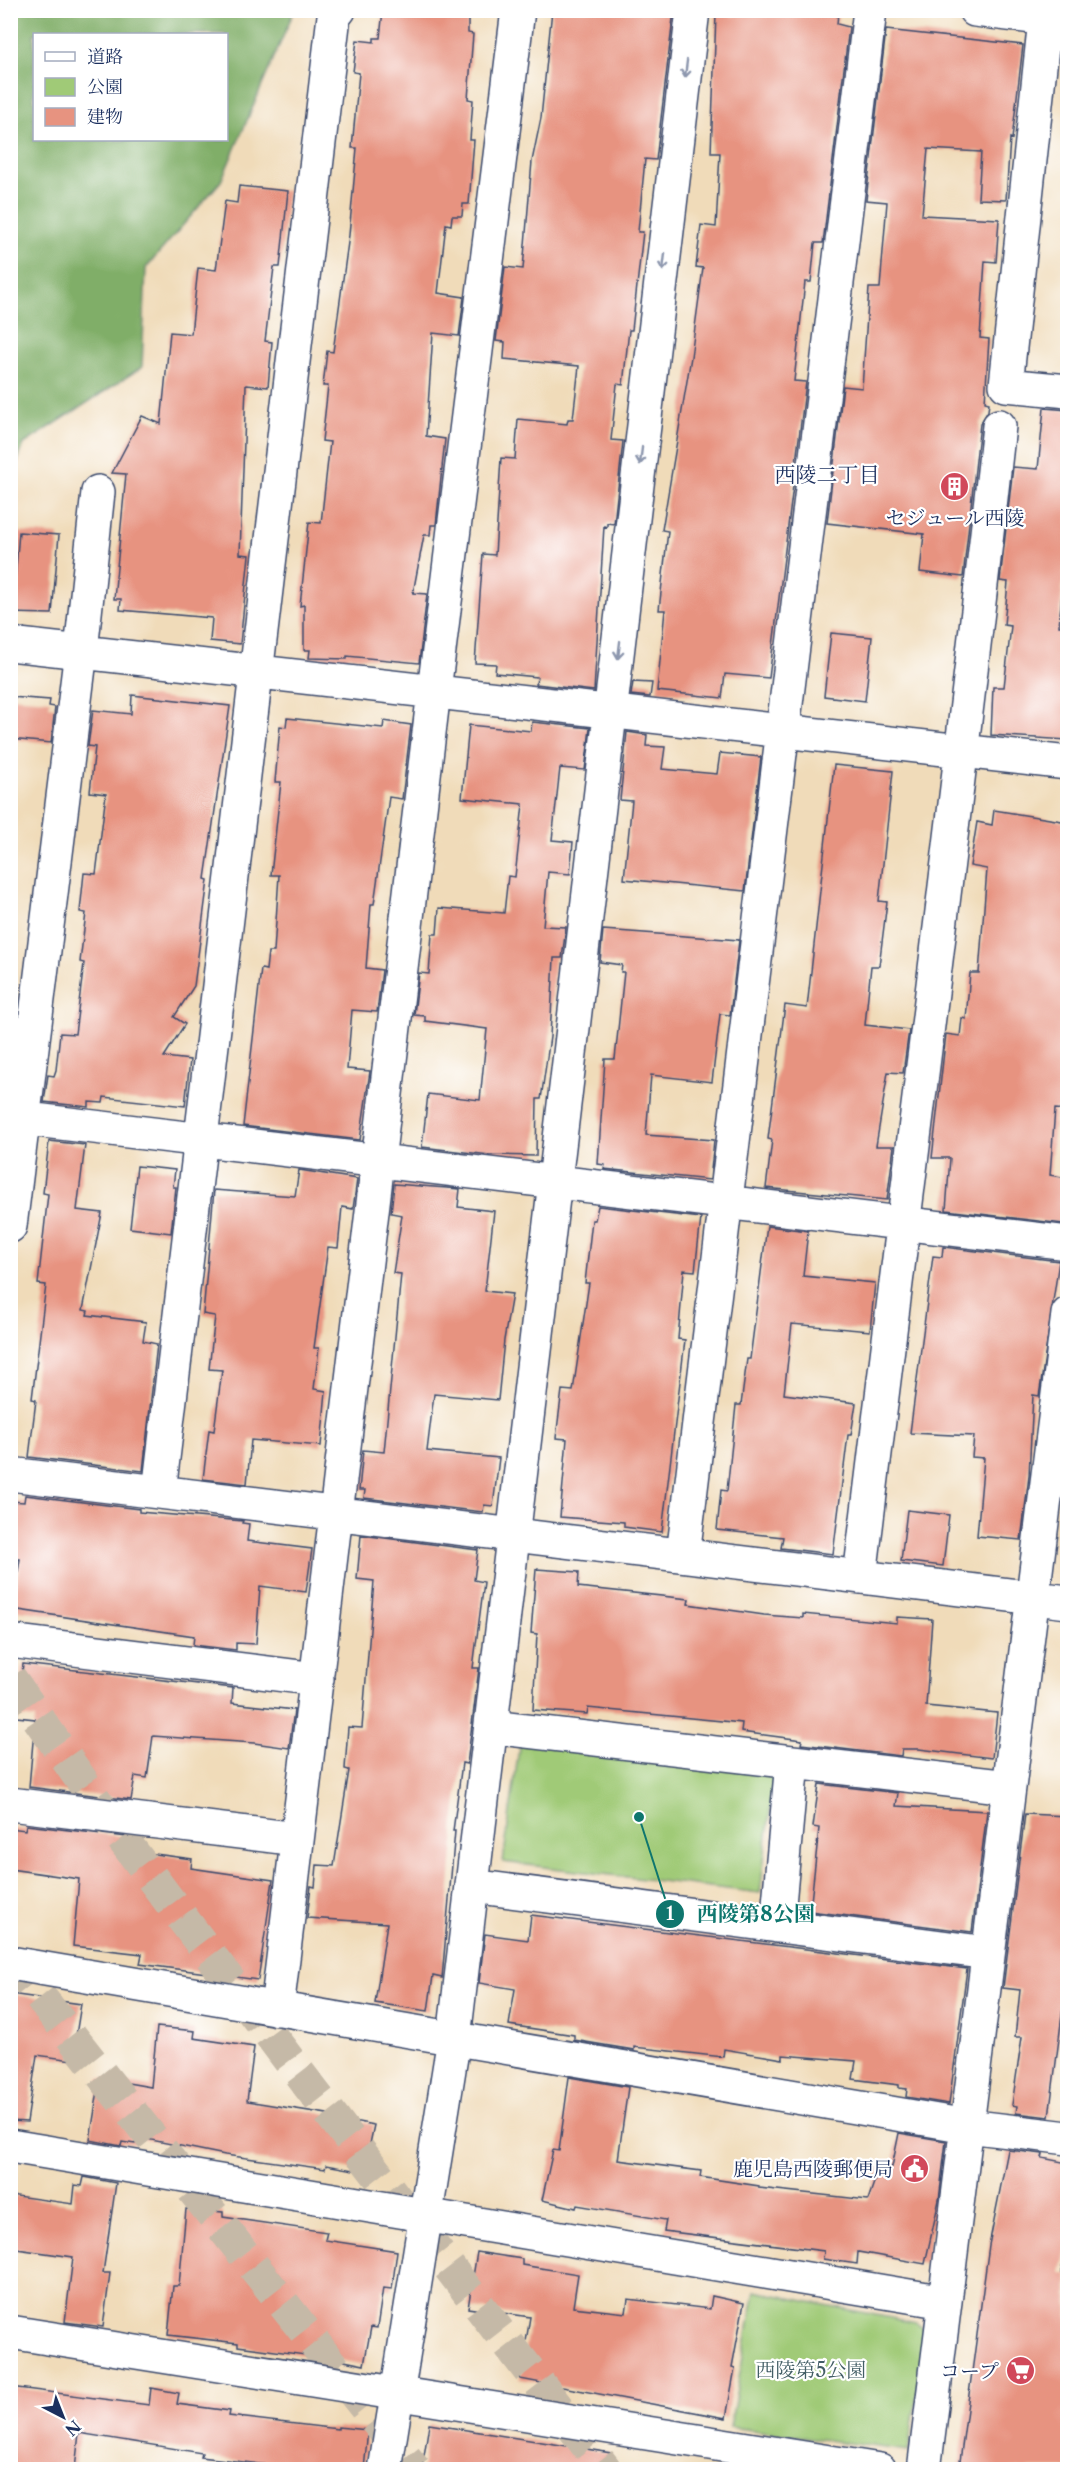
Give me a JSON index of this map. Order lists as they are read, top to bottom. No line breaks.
{"districts":["西陵二丁目"],"parks":["西陵第5公園"],"places":{"building":["セジュール西陵"],"other":["西陵第8公園"],"public building":["鹿児島西陵郵便局"],"supermarket":["コープ"]},"legend":["道路","公園","建物"],"north":"bottom right"}
